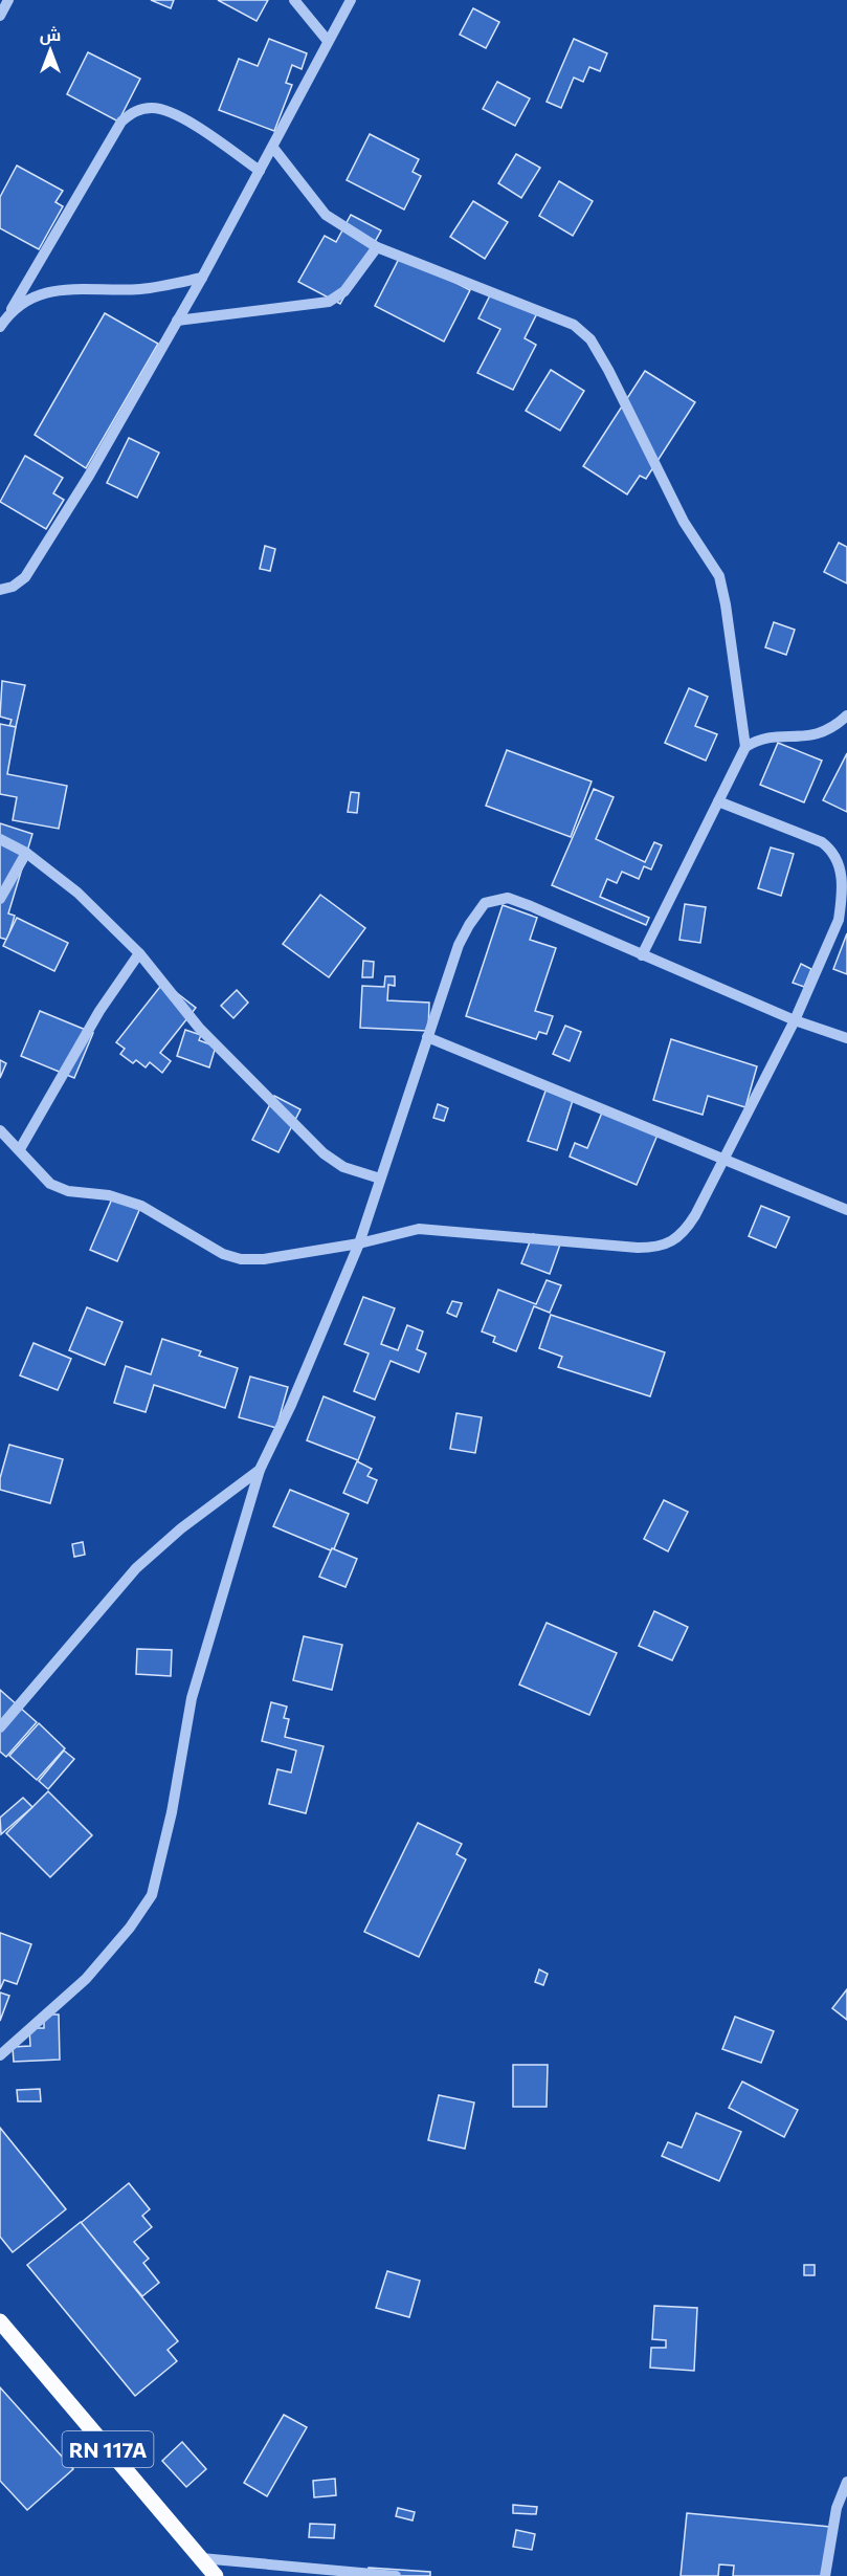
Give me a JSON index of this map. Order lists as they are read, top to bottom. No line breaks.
{"streets":{"main road":["RN 117A"]},"north":"top"}
